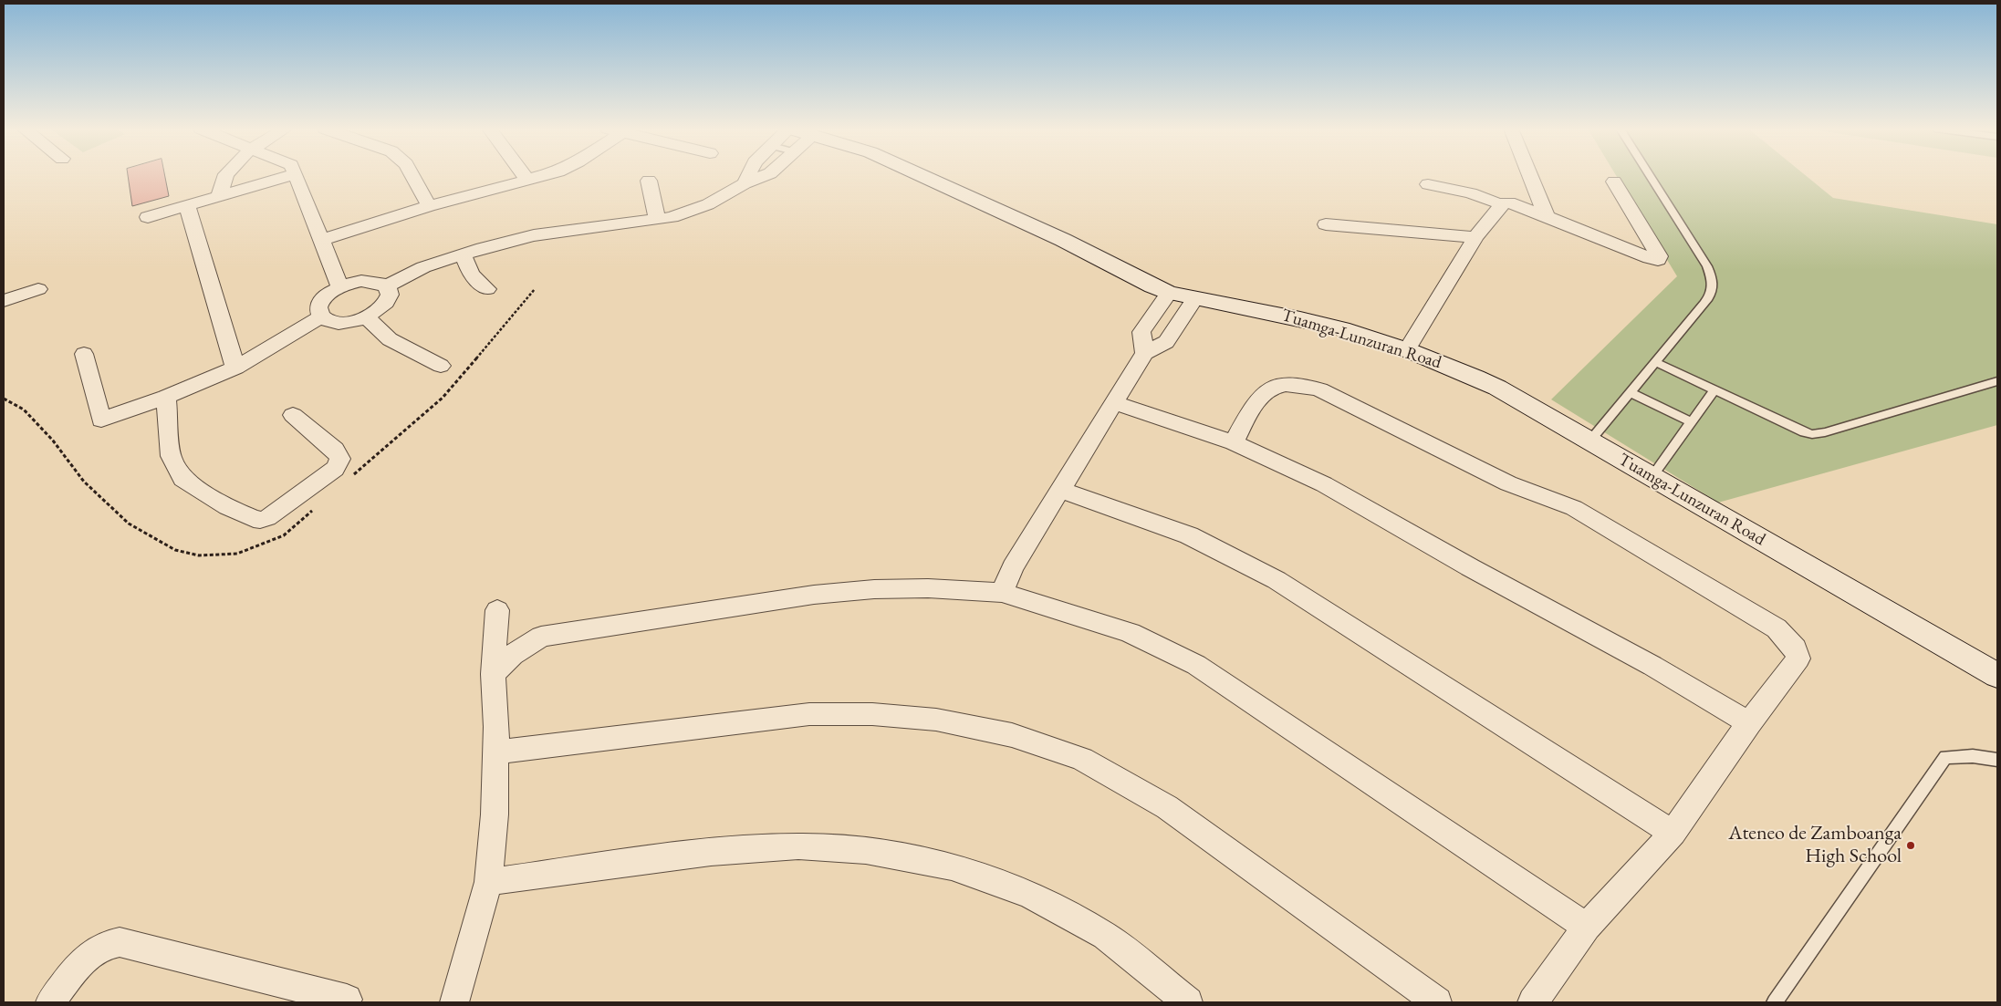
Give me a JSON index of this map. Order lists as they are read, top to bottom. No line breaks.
{"streets":{"street":["Tuamga-Lunzuran Road"]},"places":["Ateneo de Zamboanga High School"]}
